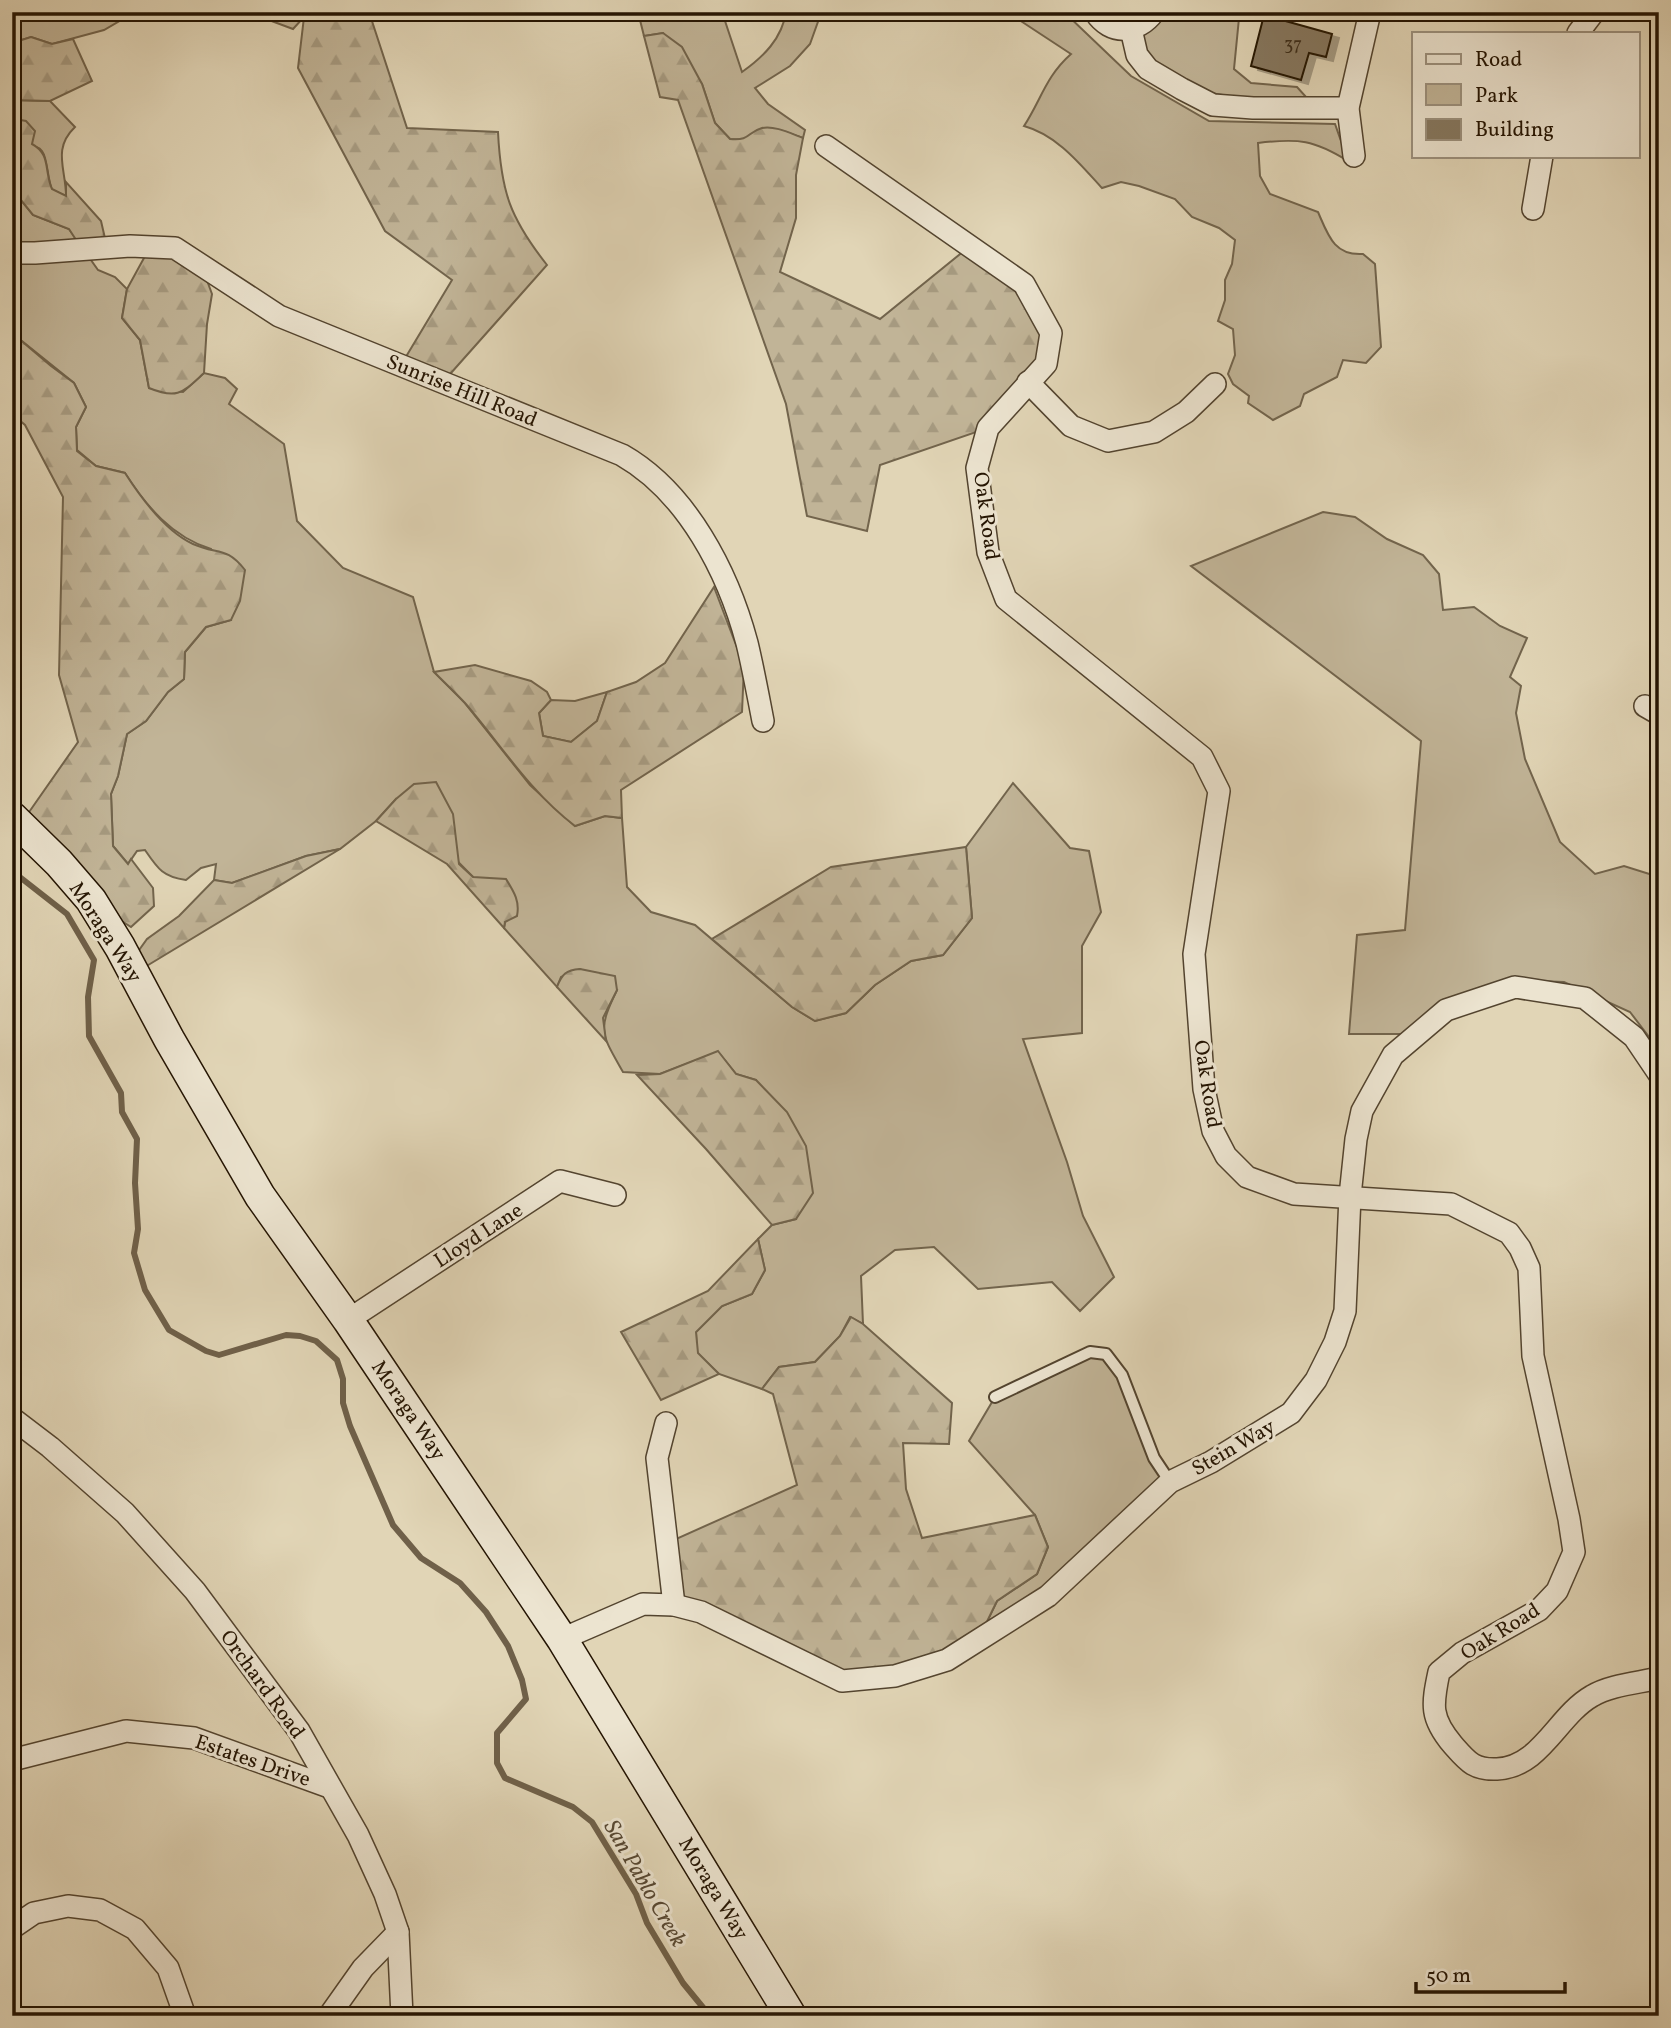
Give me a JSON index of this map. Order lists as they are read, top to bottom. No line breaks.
{"streets":{"main road":["Moraga Way"],"street":["Sunrise Hill Road","Oak Road","Lloyd Lane","Stein Way","Orchard Road","Estates Drive"]},"crossings":[["Oak Road","Stein Way"],["Moraga Way","Lloyd Lane"],["Moraga Way","Stein Way"],["Orchard Road","Estates Drive"]],"water":["San Pablo Creek"],"house_numbers":["37"],"legend":["Road","Park","Building"],"scale_bar":"50 m"}
